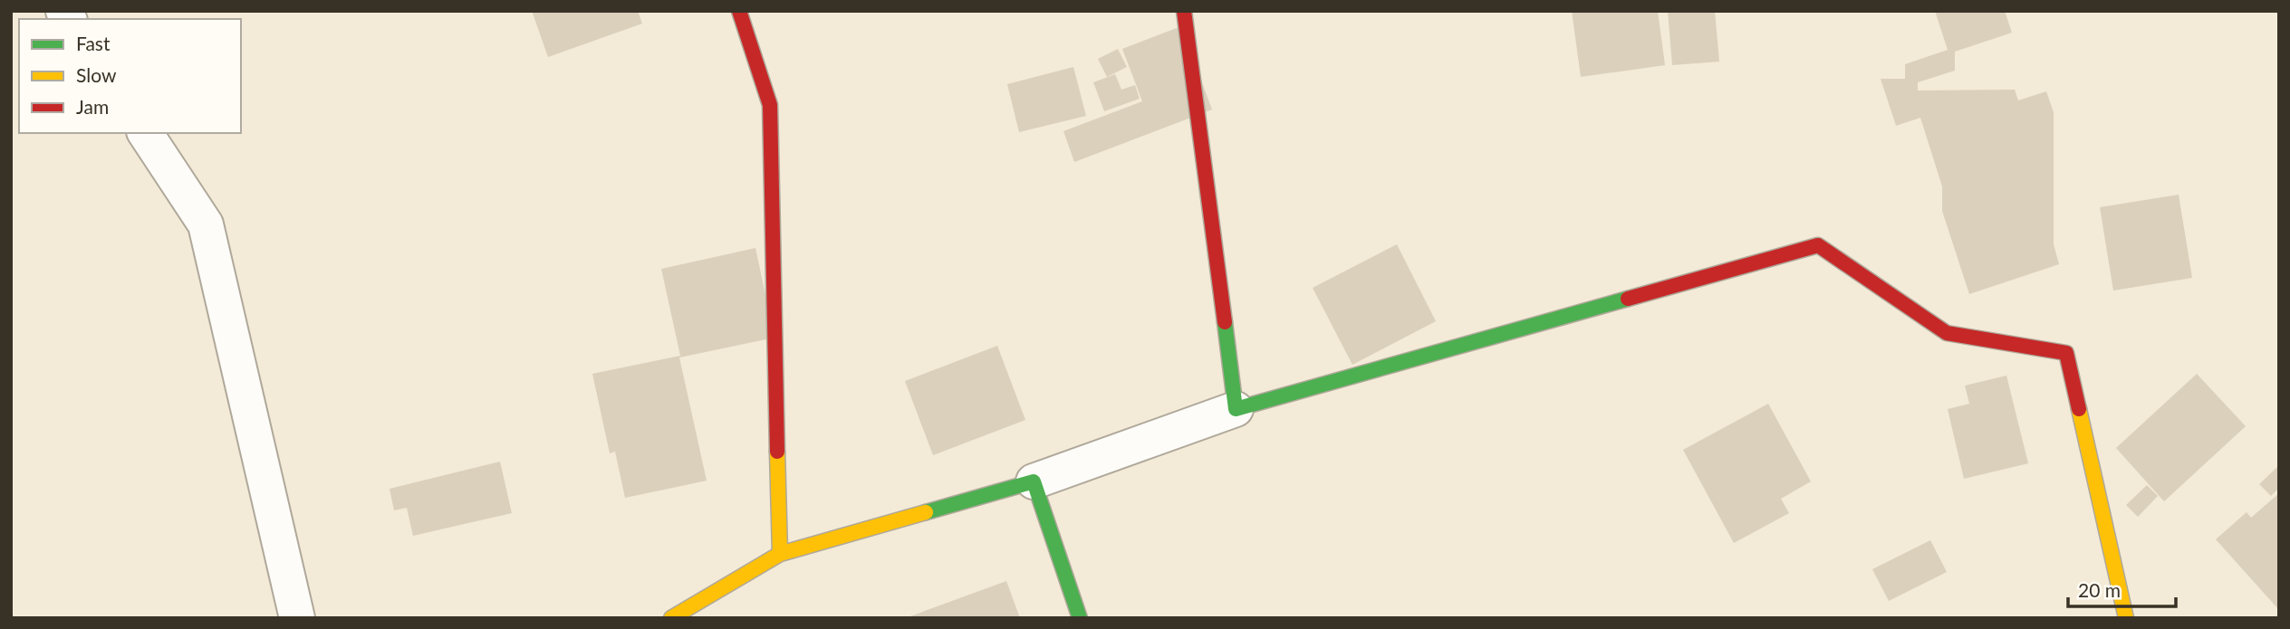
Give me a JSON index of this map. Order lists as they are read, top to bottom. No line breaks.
{"legend":["Fast","Slow","Jam"],"scale_bar":"20 m"}
